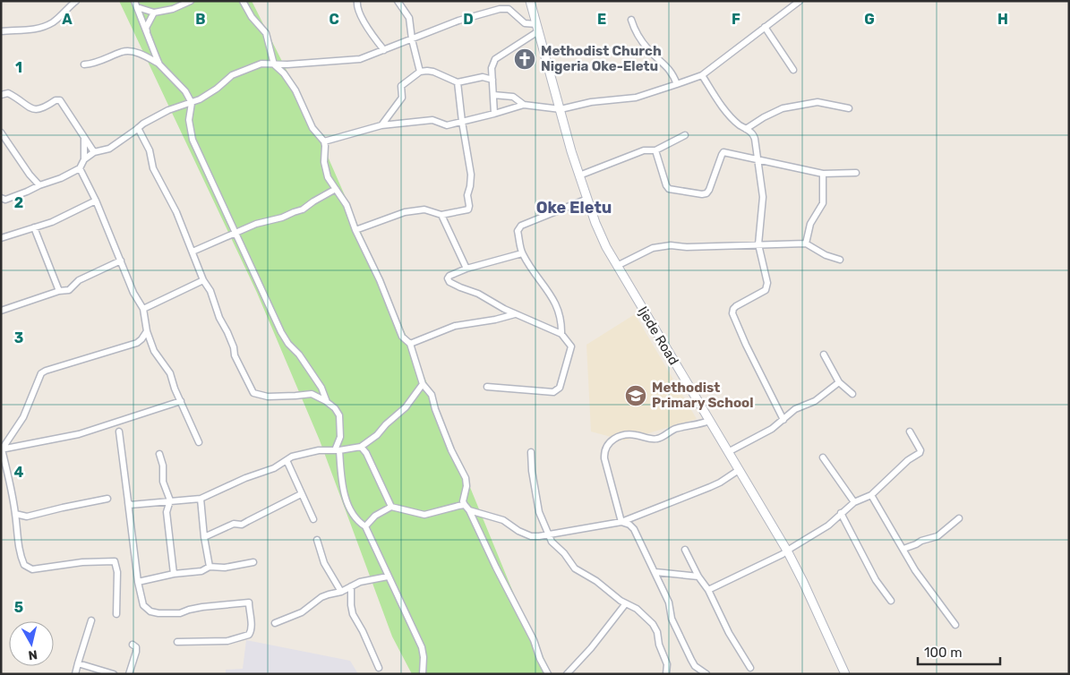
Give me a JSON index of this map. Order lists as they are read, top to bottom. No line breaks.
{"streets":{"main road":["Ijede Road"]},"districts":["Oke Eletu"],"places":{"church":["Methodist Church Nigeria Oke-Eletu"],"school or university":["Methodist Primary School"]},"scale_bar":"100 m","north":"bottom","grid":{"columns":["A","B","C","D","E","F","G","H"],"rows":["1","2","3","4","5"]}}
